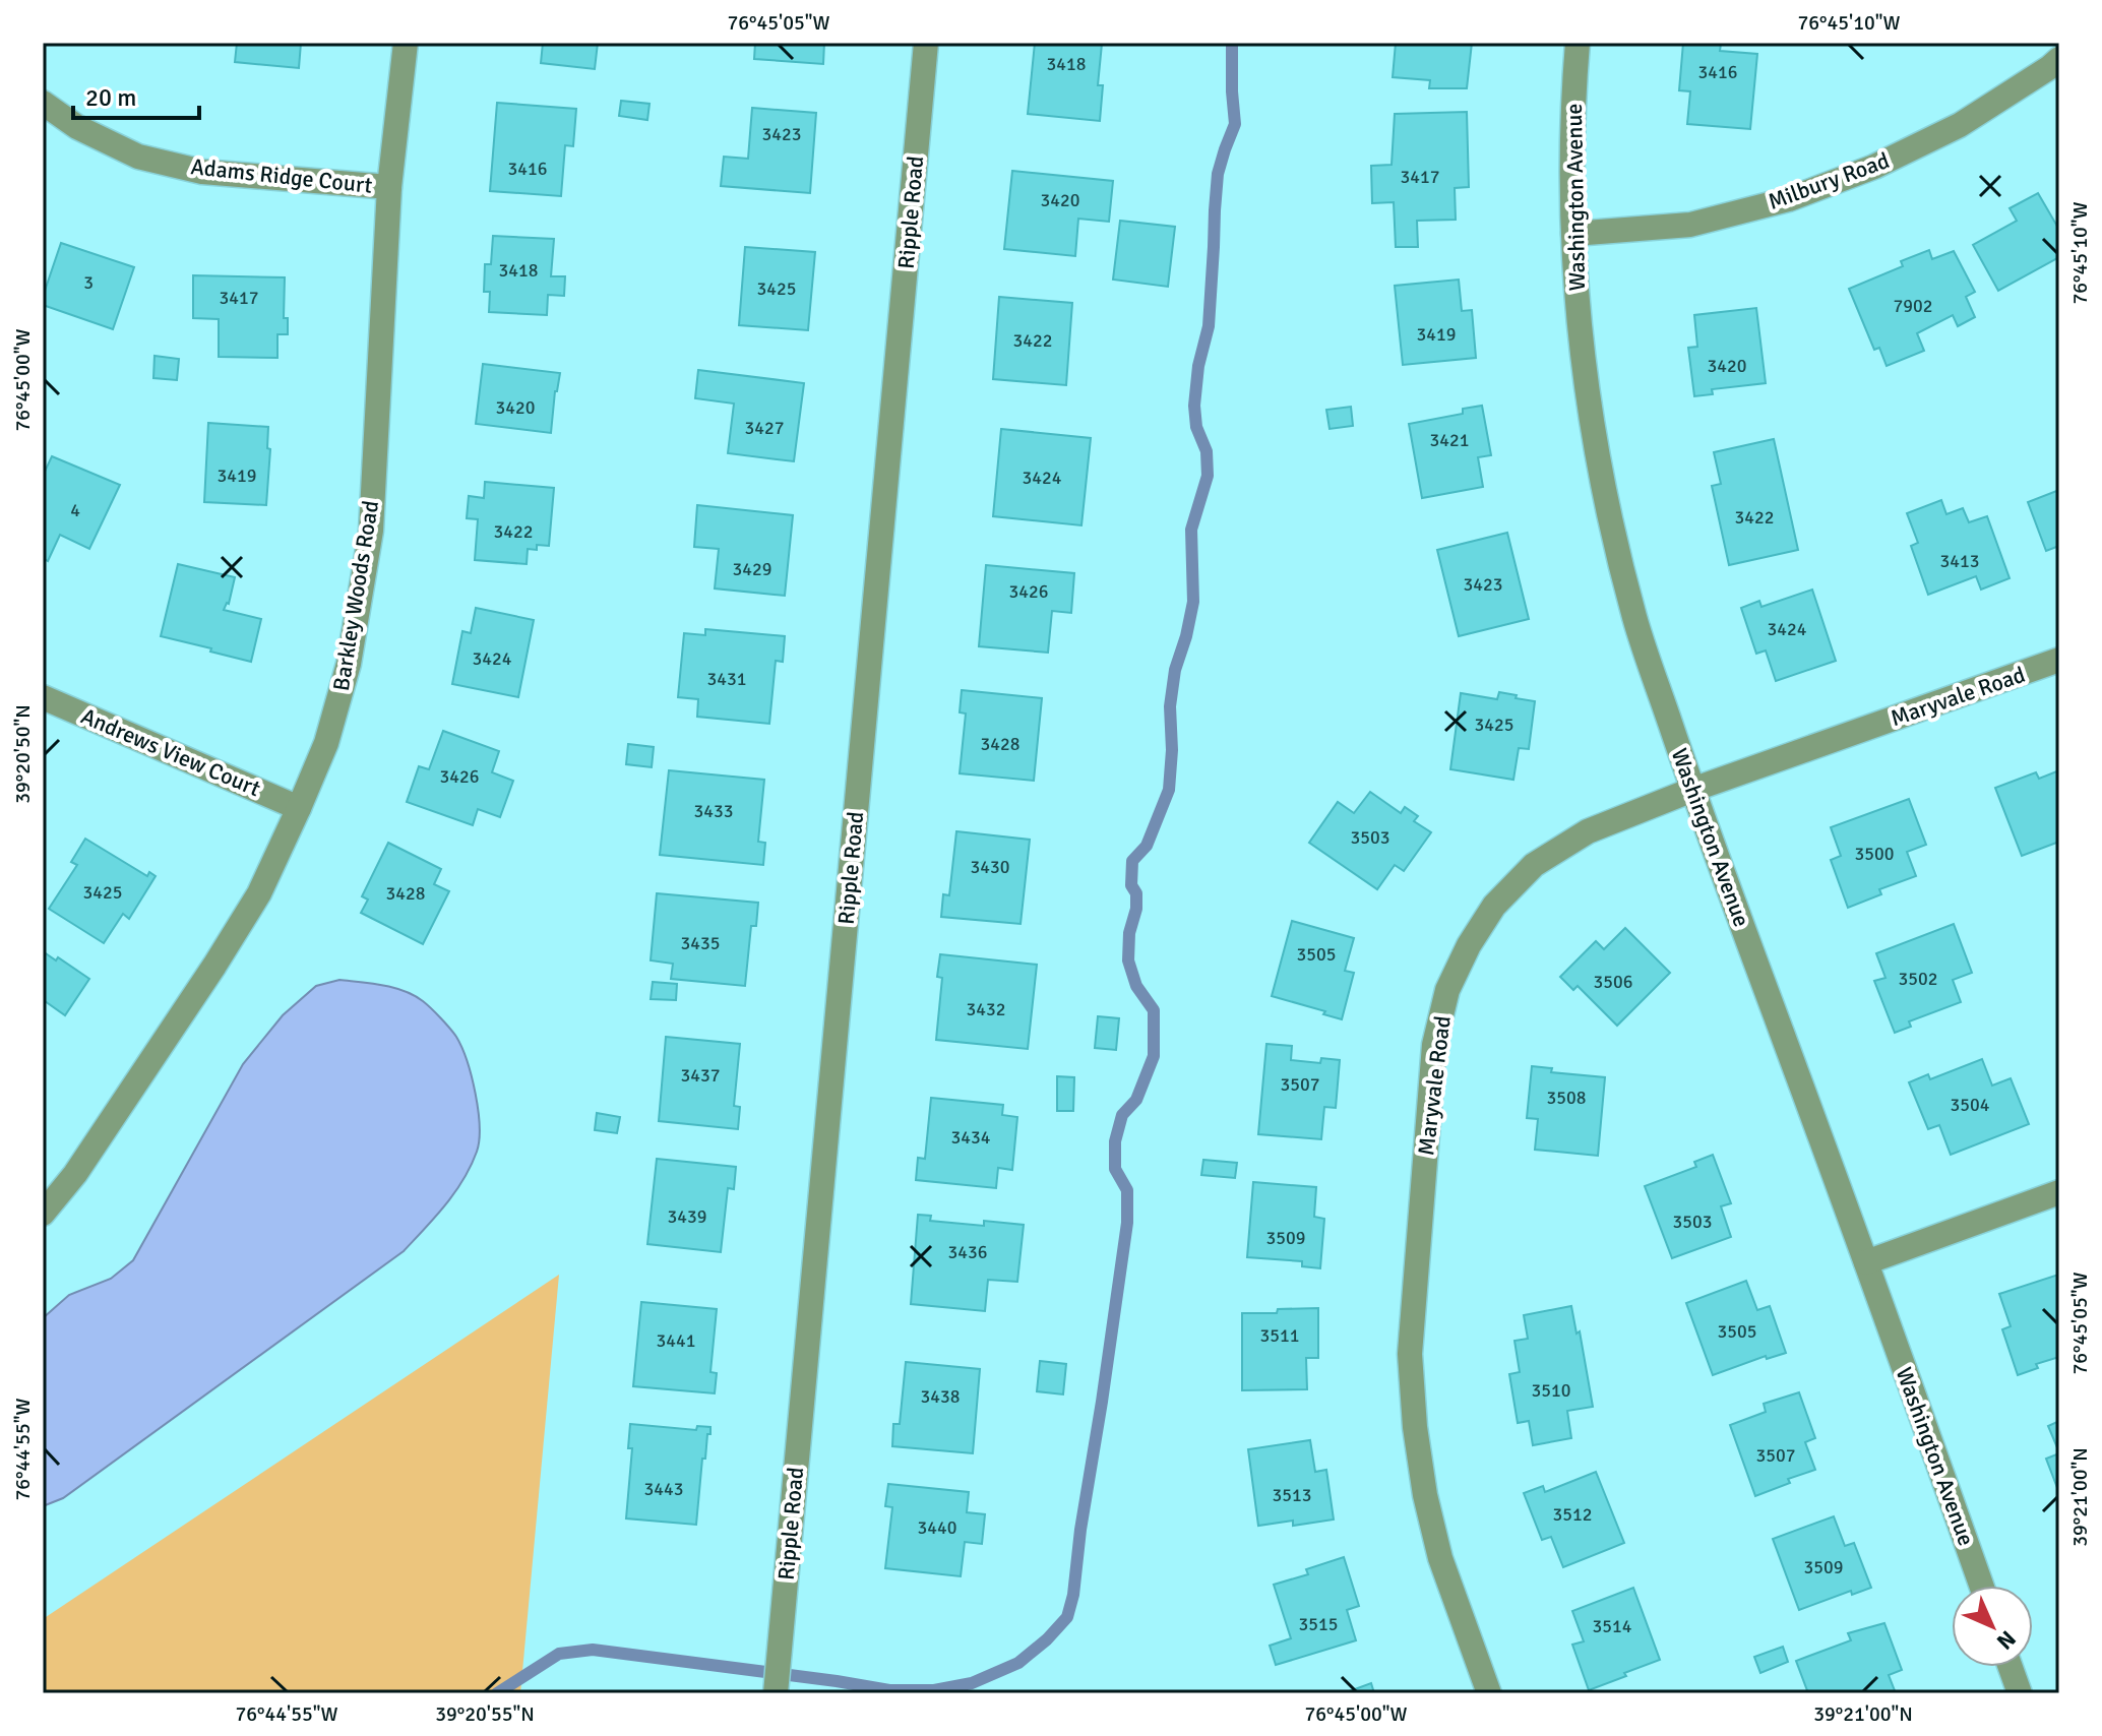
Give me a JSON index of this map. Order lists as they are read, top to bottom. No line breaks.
{"streets":{"street":["Adams Ridge Court","Milbury Road","Washington Avenue","Ripple Road","Barkley Woods Road","Maryvale Road","Andrews View Court"]},"crossings":[["Adams Ridge Court","Barkley Woods Road"],["Milbury Road","Washington Avenue"],["Washington Avenue","Maryvale Road"],["Barkley Woods Road","Andrews View Court"]],"house_numbers":["3418","3416","3423","3416","3417","3420","3418","3","3425","3417","7902","3419","3422","3420","3420","3427","3421","3419","3424","4","3422","3422","3413","3429","3423","3426","3424","3424","3431","3425","3428","3426","3433","3503","3500","3430","3425","3428","3435","3505","3502","3506","3432","3437","3507","3508","3504","3434","3439","3503","3509","3436","3505","3511","3441","3510","3438","3507","3443","3513","3512","3440","3509","3515","3514"],"scale_bar":"20 m","north":"bottom right","coordinates":["76°45'05\"W","76°45'10\"W","76°45'00\"W","39°20'50\"N","76°44'55\"W","39°21'00\"N","39°20'55\"N"]}
